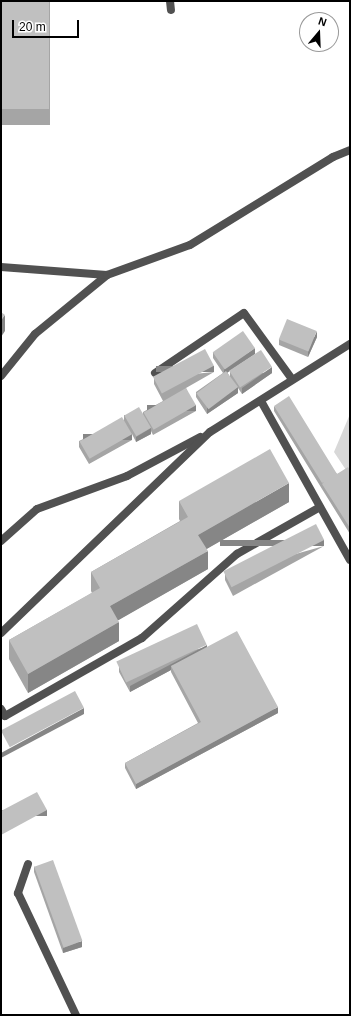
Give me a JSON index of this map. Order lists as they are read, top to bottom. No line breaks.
{"scale_bar":"20 m","north":"top"}
